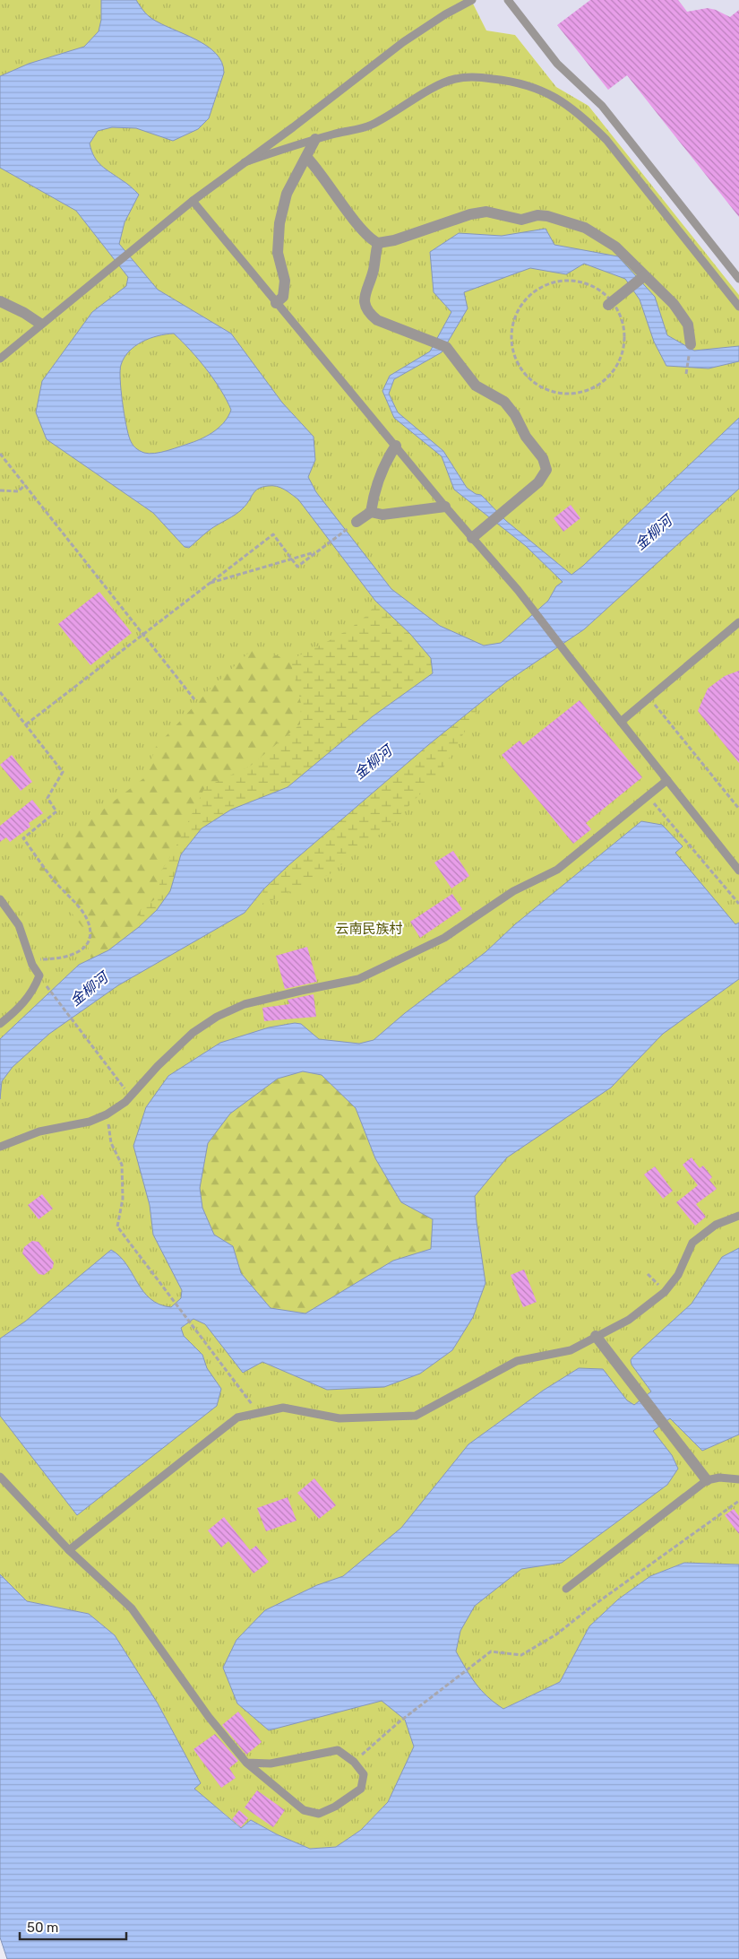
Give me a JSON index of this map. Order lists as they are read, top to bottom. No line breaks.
{"water":["金柳河"],"parks":["云南民族村"],"scale_bar":"50 m"}
